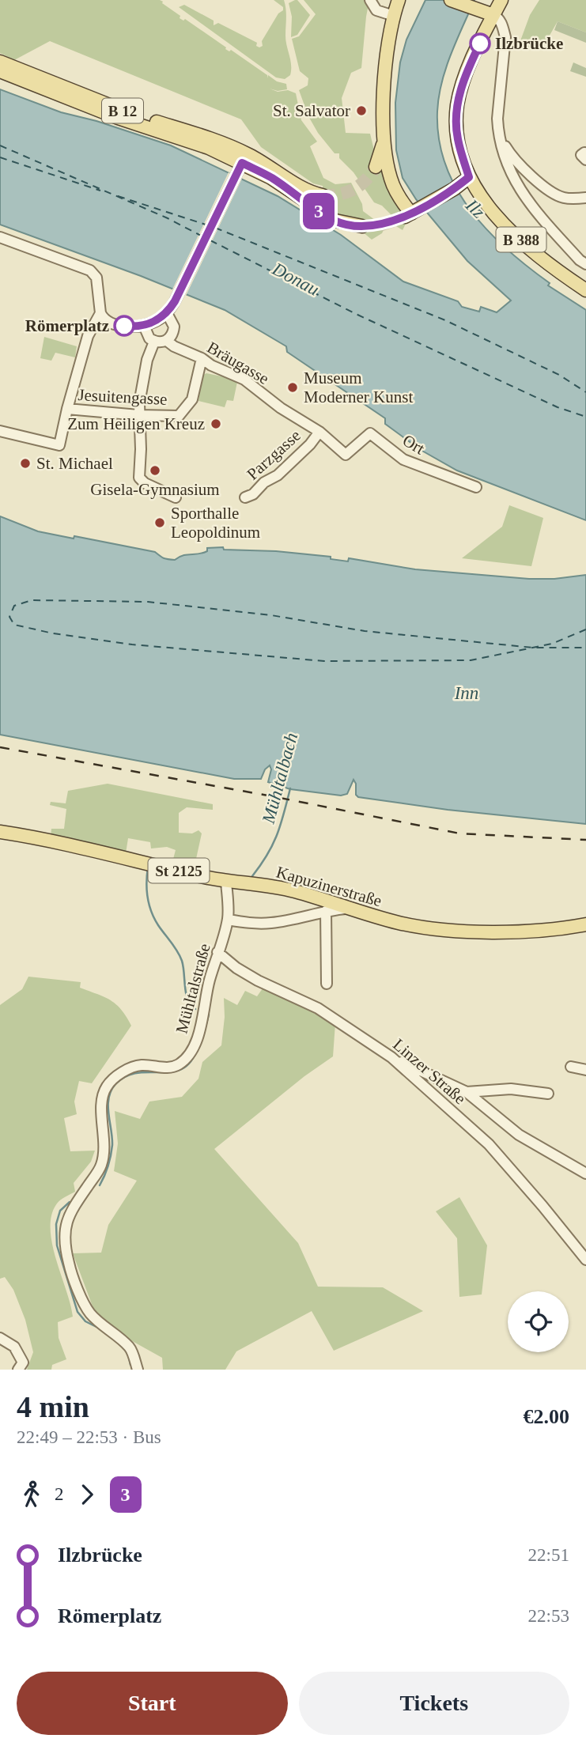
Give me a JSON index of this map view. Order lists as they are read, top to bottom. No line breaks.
{"streets":{"main road":["B 12","B 388","St 2125","Kapuzinerstraße"],"street":["Bräugasse","Jesuitengasse","Ort","Parzgasse","Mühltalstraße","Linzer Straße"]},"crossings":[["Bräugasse","Jesuitengasse"],["Bräugasse","Ort"],["Bräugasse","Parzgasse"],["Kapuzinerstraße","Mühltalstraße"],["Mühltalstraße","Linzer Straße"]],"water":["Ilz","Donau","Inn","Mühltalbach"],"places":["Ilzbrücke","St. Salvator","Römerplatz","Museum Moderner Kunst","Zum Heiligen Kreuz","St. Michael","Gisela-Gymnasium","Sporthalle Leopoldinum"],"lines":["bus line 3"],"page":{"on_map":"3","heading":["4 min","22:49 – 22:53 · Bus","€2.00"],"legs":["2","3"],"list":[{"name":"Ilzbrücke","value":"22:51"},{"name":"Römerplatz","value":"22:53"}],"buttons":["Start","Tickets"]}}
